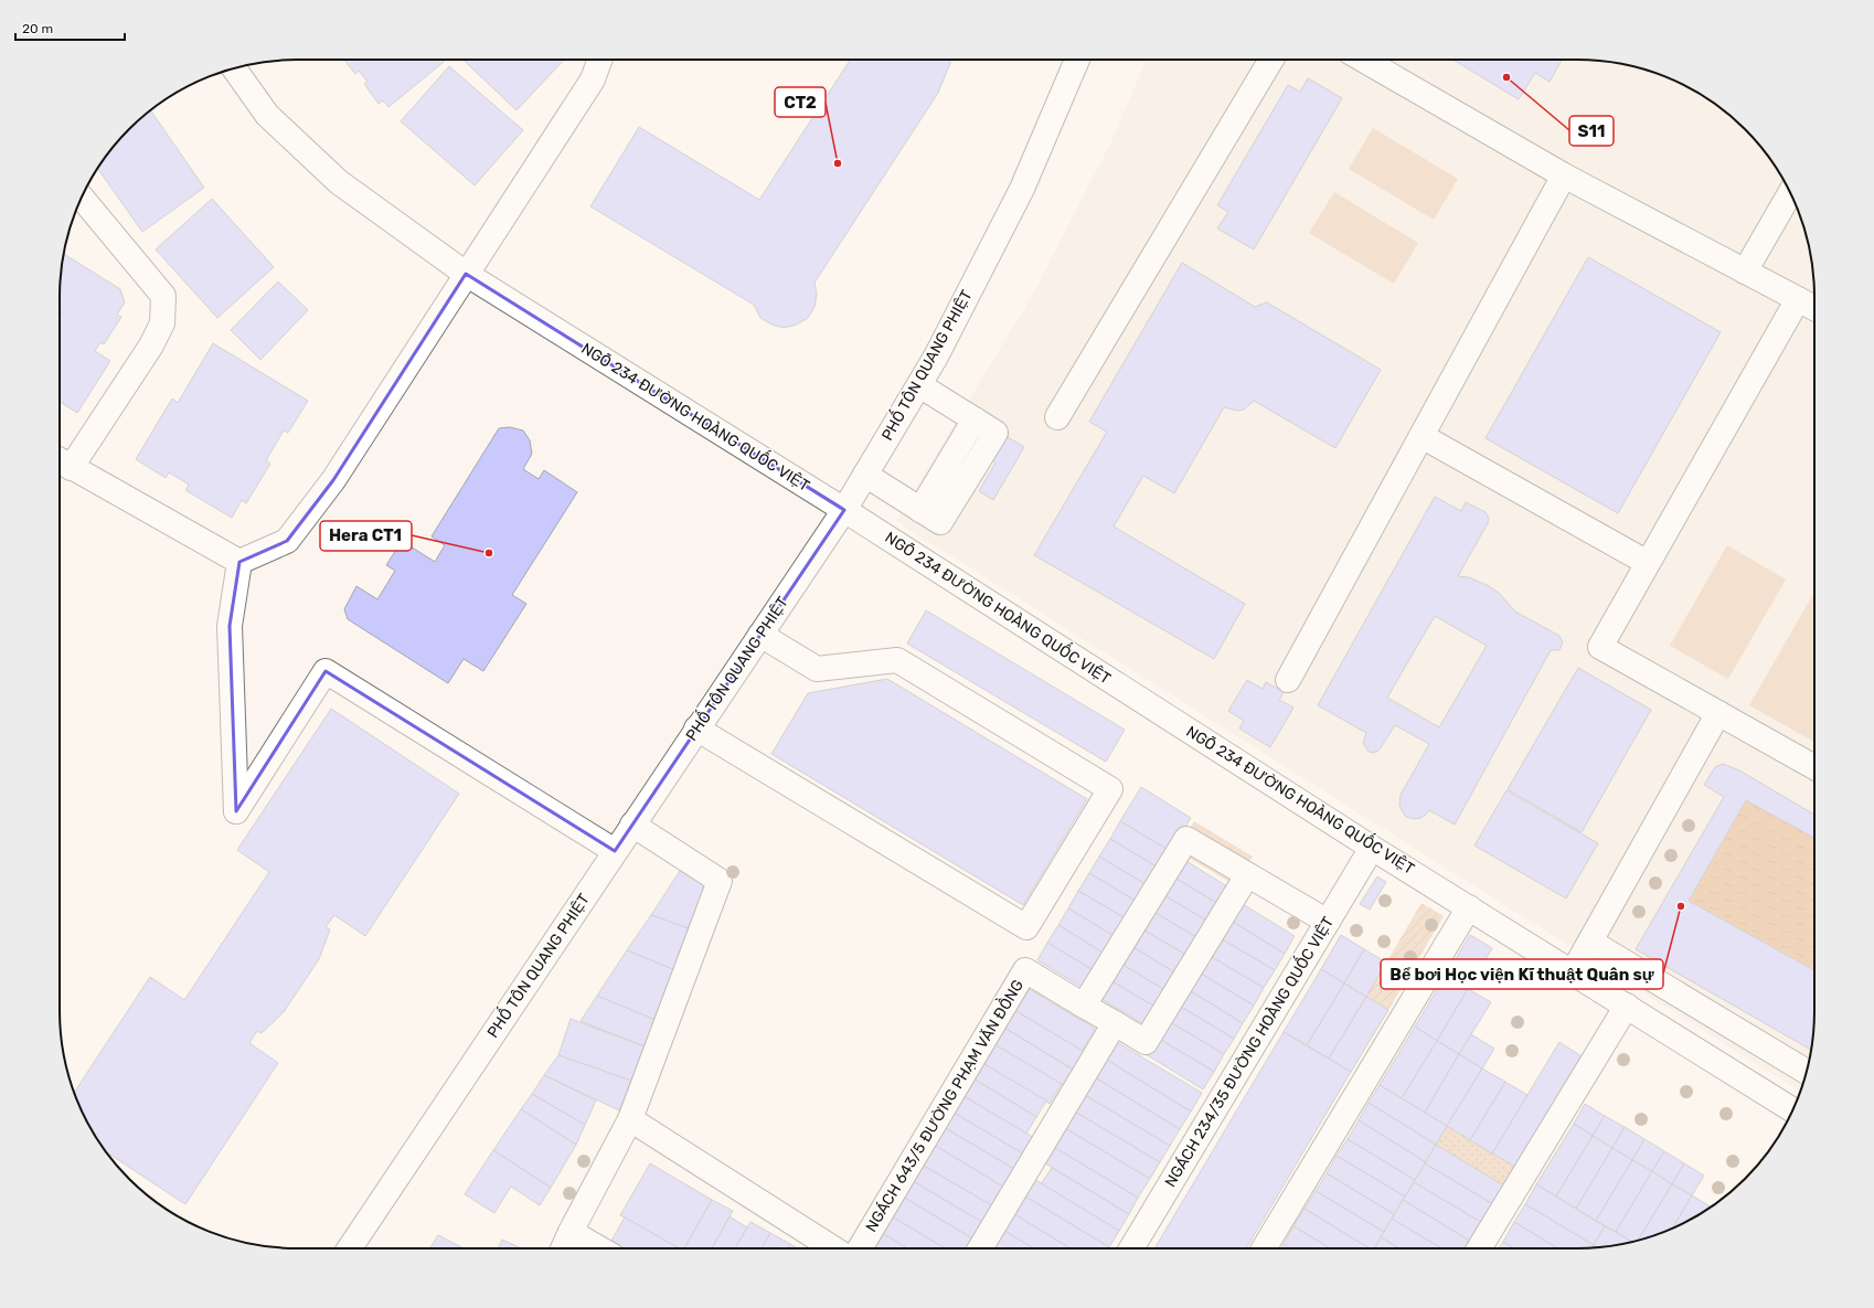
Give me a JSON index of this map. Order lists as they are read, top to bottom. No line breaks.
{"streets":{"street":["PHỐ TÔN QUANG PHIỆT","NGÕ 234 ĐƯỜNG HOÀNG QUỐC VIỆT","NGÁCH 234/35 ĐƯỜNG HOÀNG QUỐC VIỆT","NGÁCH 643/5 ĐƯỜNG PHẠM VĂN ĐỒNG"]},"crossings":[["PHỐ TÔN QUANG PHIỆT","NGÕ 234 ĐƯỜNG HOÀNG QUỐC VIỆT"],["NGÕ 234 ĐƯỜNG HOÀNG QUỐC VIỆT","NGÁCH 234/35 ĐƯỜNG HOÀNG QUỐC VIỆT"]],"places":["S11","CT2","Hera CT1","Bể bơi Học viện Kĩ thuật Quân sự"],"scale_bar":"20 m"}
